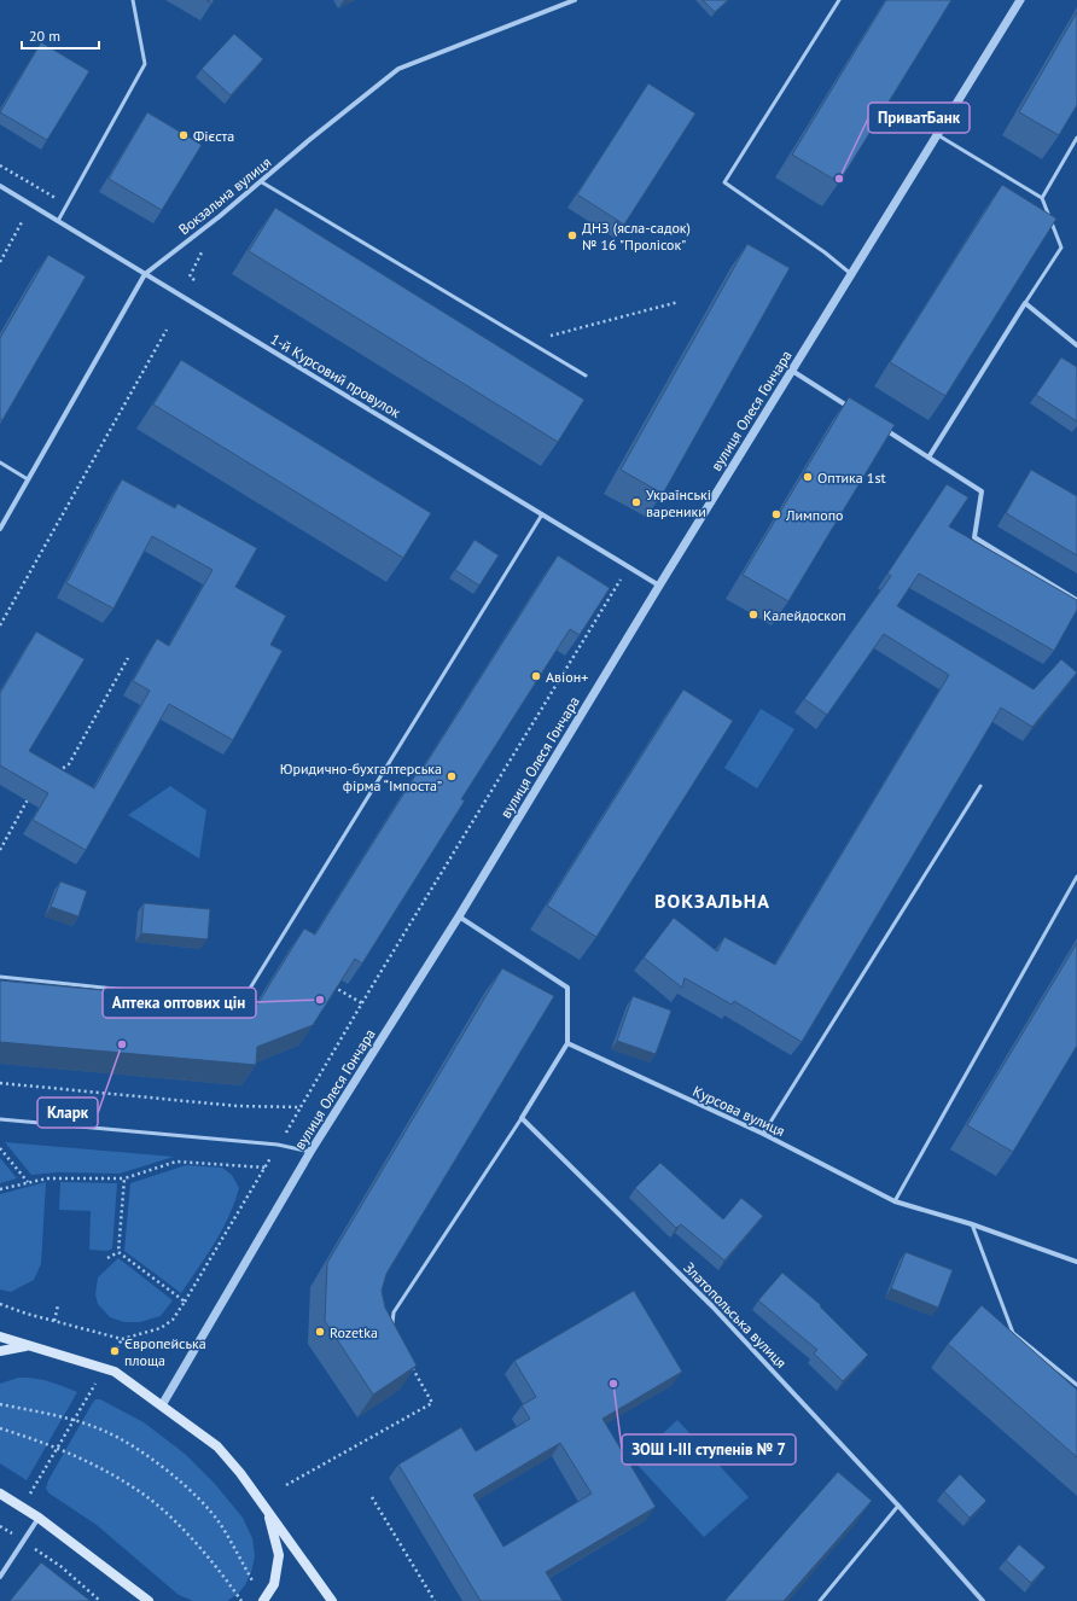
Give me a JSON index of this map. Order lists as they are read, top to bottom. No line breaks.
{"streets":{"street":["Вокзальна вулиця","1-й Курсовий провулок","вулиця Олеся Гончара","Курсова вулиця","Златопольська вулиця"]},"crossings":[["Вокзальна вулиця","1-й Курсовий провулок"],["1-й Курсовий провулок","вулиця Олеся Гончара"]],"districts":["ВОКЗАЛЬНА"],"places":["Фієста","ПриватБанк","ДНЗ (ясла-садок) № 16 \"Пролісок\"","Оптика 1st","Українські вареники","Лимпопо","Калейдоскоп","Авіон+","Юридично-бухгалтерська фірма “Імпоста”","Аптека оптових цін","Кларк","Rozetka","Європейська площа","ЗОШ І-ІІІ ступенів № 7"],"scale_bar":"20 m"}
